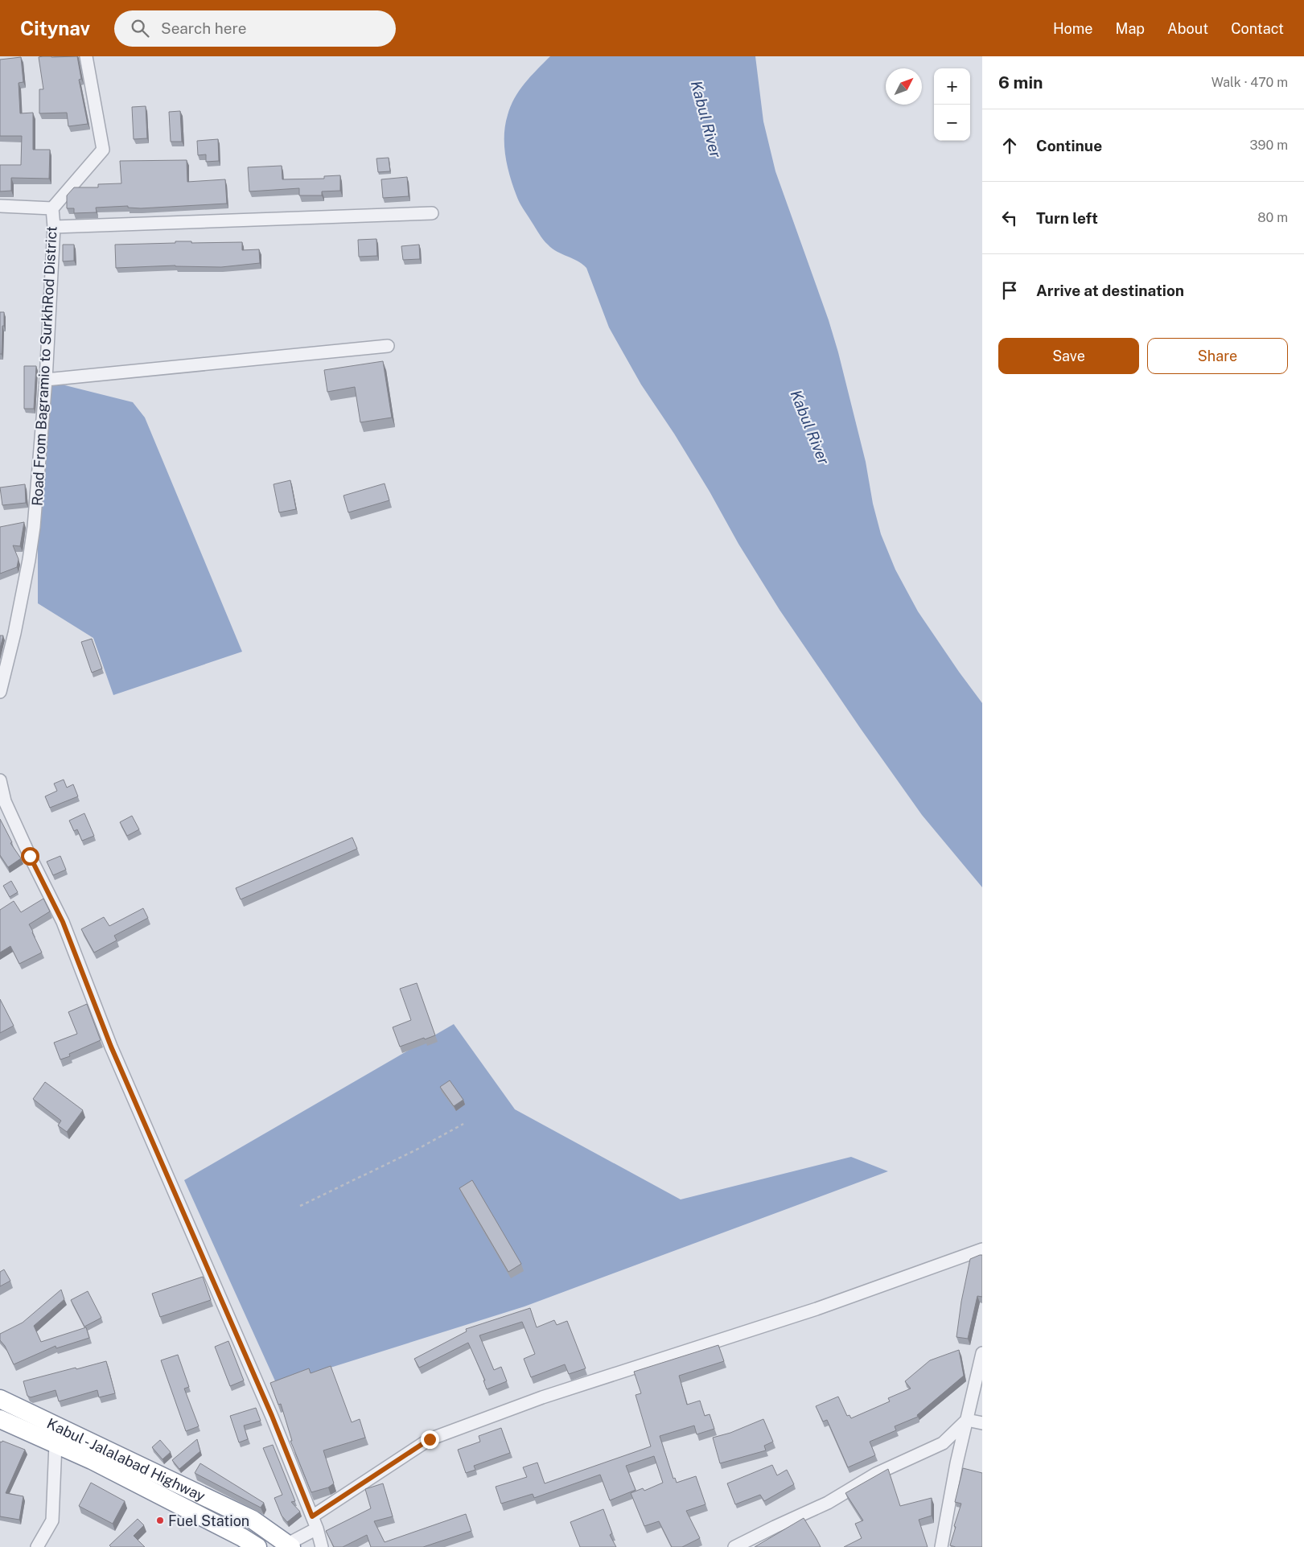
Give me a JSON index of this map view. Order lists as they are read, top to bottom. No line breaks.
{"streets":{"highway":["Kabul - Jalalabad Highway"],"street":["Road From Bagramio to SurkhRod District"]},"water":["Kabul River"],"places":["Fuel Station"],"north":"top right","page":{"header":"Citynav","search":"Search here","nav":["Home","Map","About","Contact"],"heading":["6 min","Walk · 470 m"],"map_buttons":["+","−"],"list":[["Continue","390 m"],["Turn left","80 m"],"Arrive at destination"],"buttons":["Save","Share"]}}
